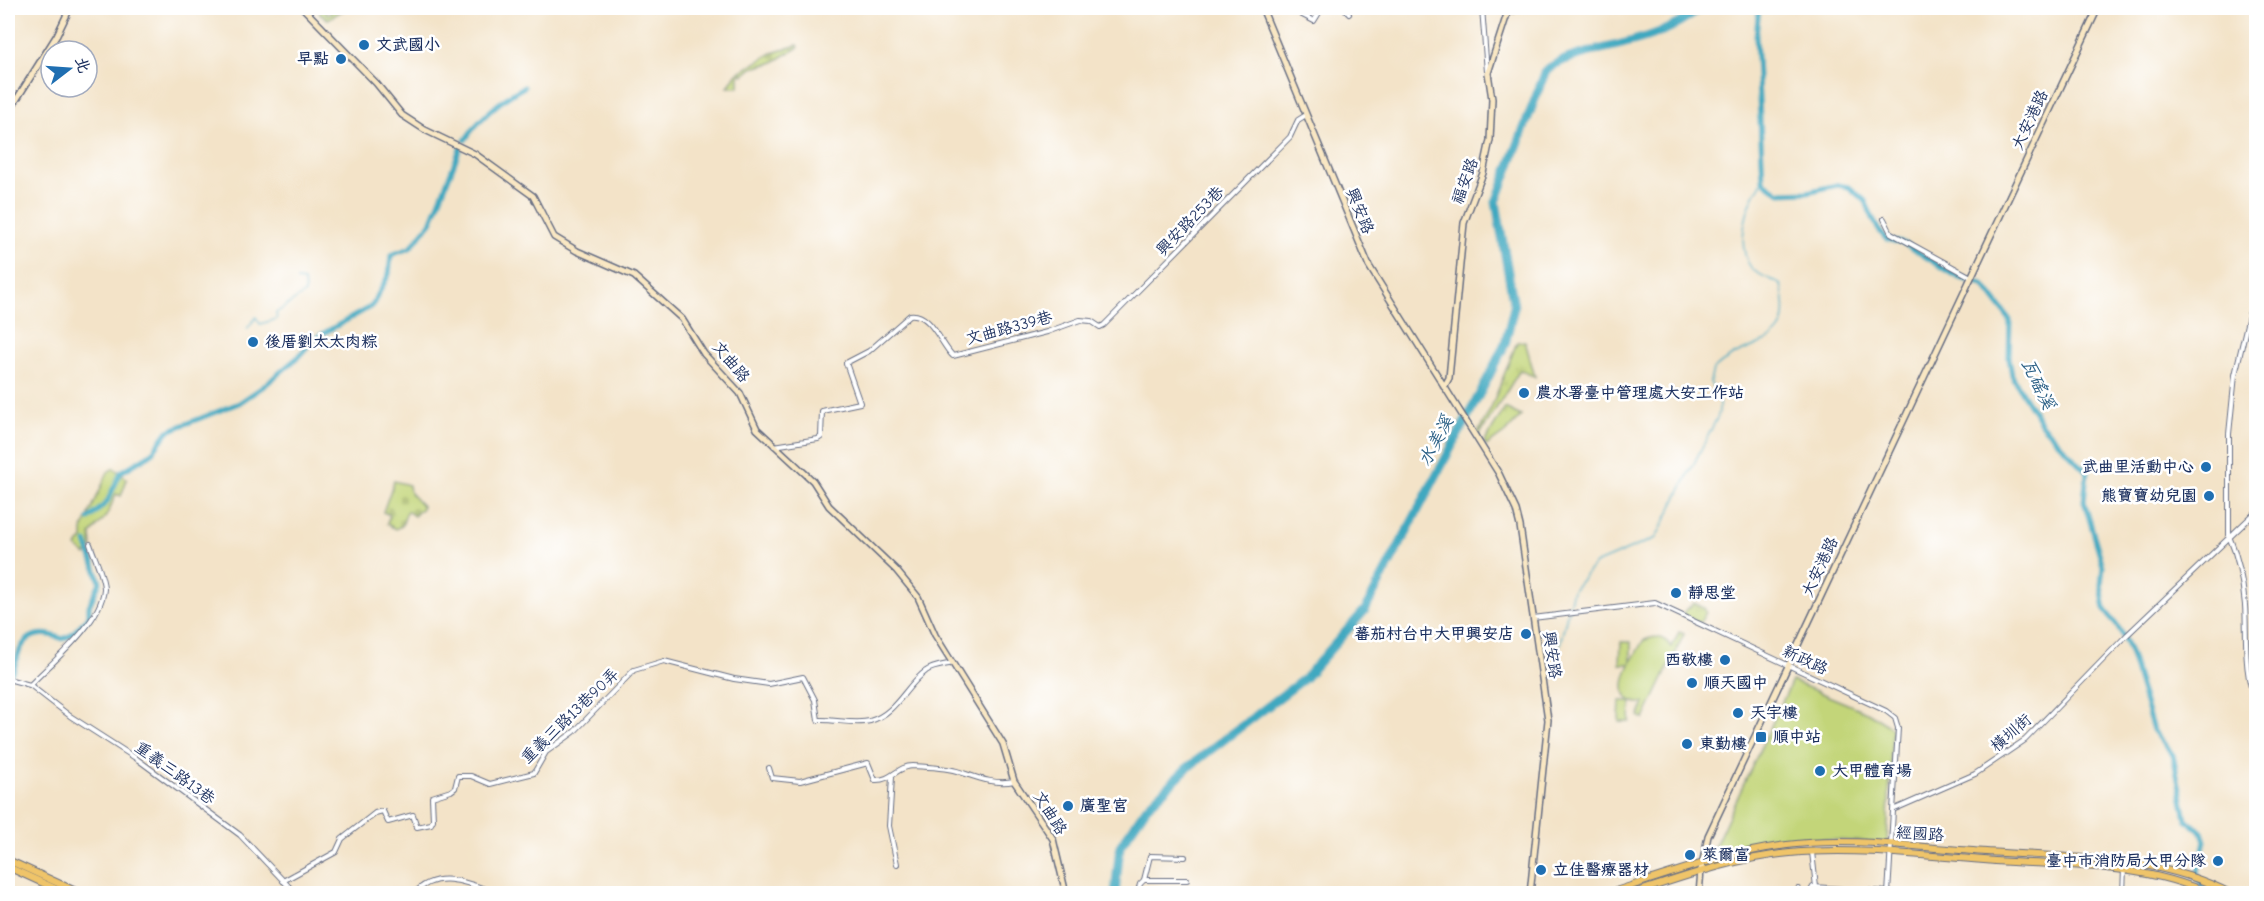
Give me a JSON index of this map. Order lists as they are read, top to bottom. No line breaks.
{"streets":{"main road":["經國路"],"street":["大安港路","福安路","興安路","興安路253巷","文曲路339巷","文曲路","新政路","重義三路13巷90弄","橫圳街","重義三路13巷"]},"crossings":[["大安港路","新政路"],["大安港路","經國路"],["福安路","興安路"],["興安路","興安路253巷"],["興安路","新政路"],["興安路253巷","文曲路339巷"],["文曲路339巷","文曲路"],["文曲路","重義三路13巷90弄"],["新政路","橫圳街"],["新政路","經國路"],["重義三路13巷90弄","重義三路13巷"]],"water":["瓦磘溪","水美溪"],"places":{"other":["文武國小","早點","後厝劉太太肉粽","農水署臺中管理處大安工作站","武曲里活動中心","熊寶寶幼兒園","靜思堂","蕃茄村台中大甲興安店","西敬樓","順天國中","天宇樓","東勤樓","大甲體育場","廣聖宮","萊爾富","臺中市消防局大甲分隊","立佳醫療器材"],"transit":["順中站"]},"north":"right"}
